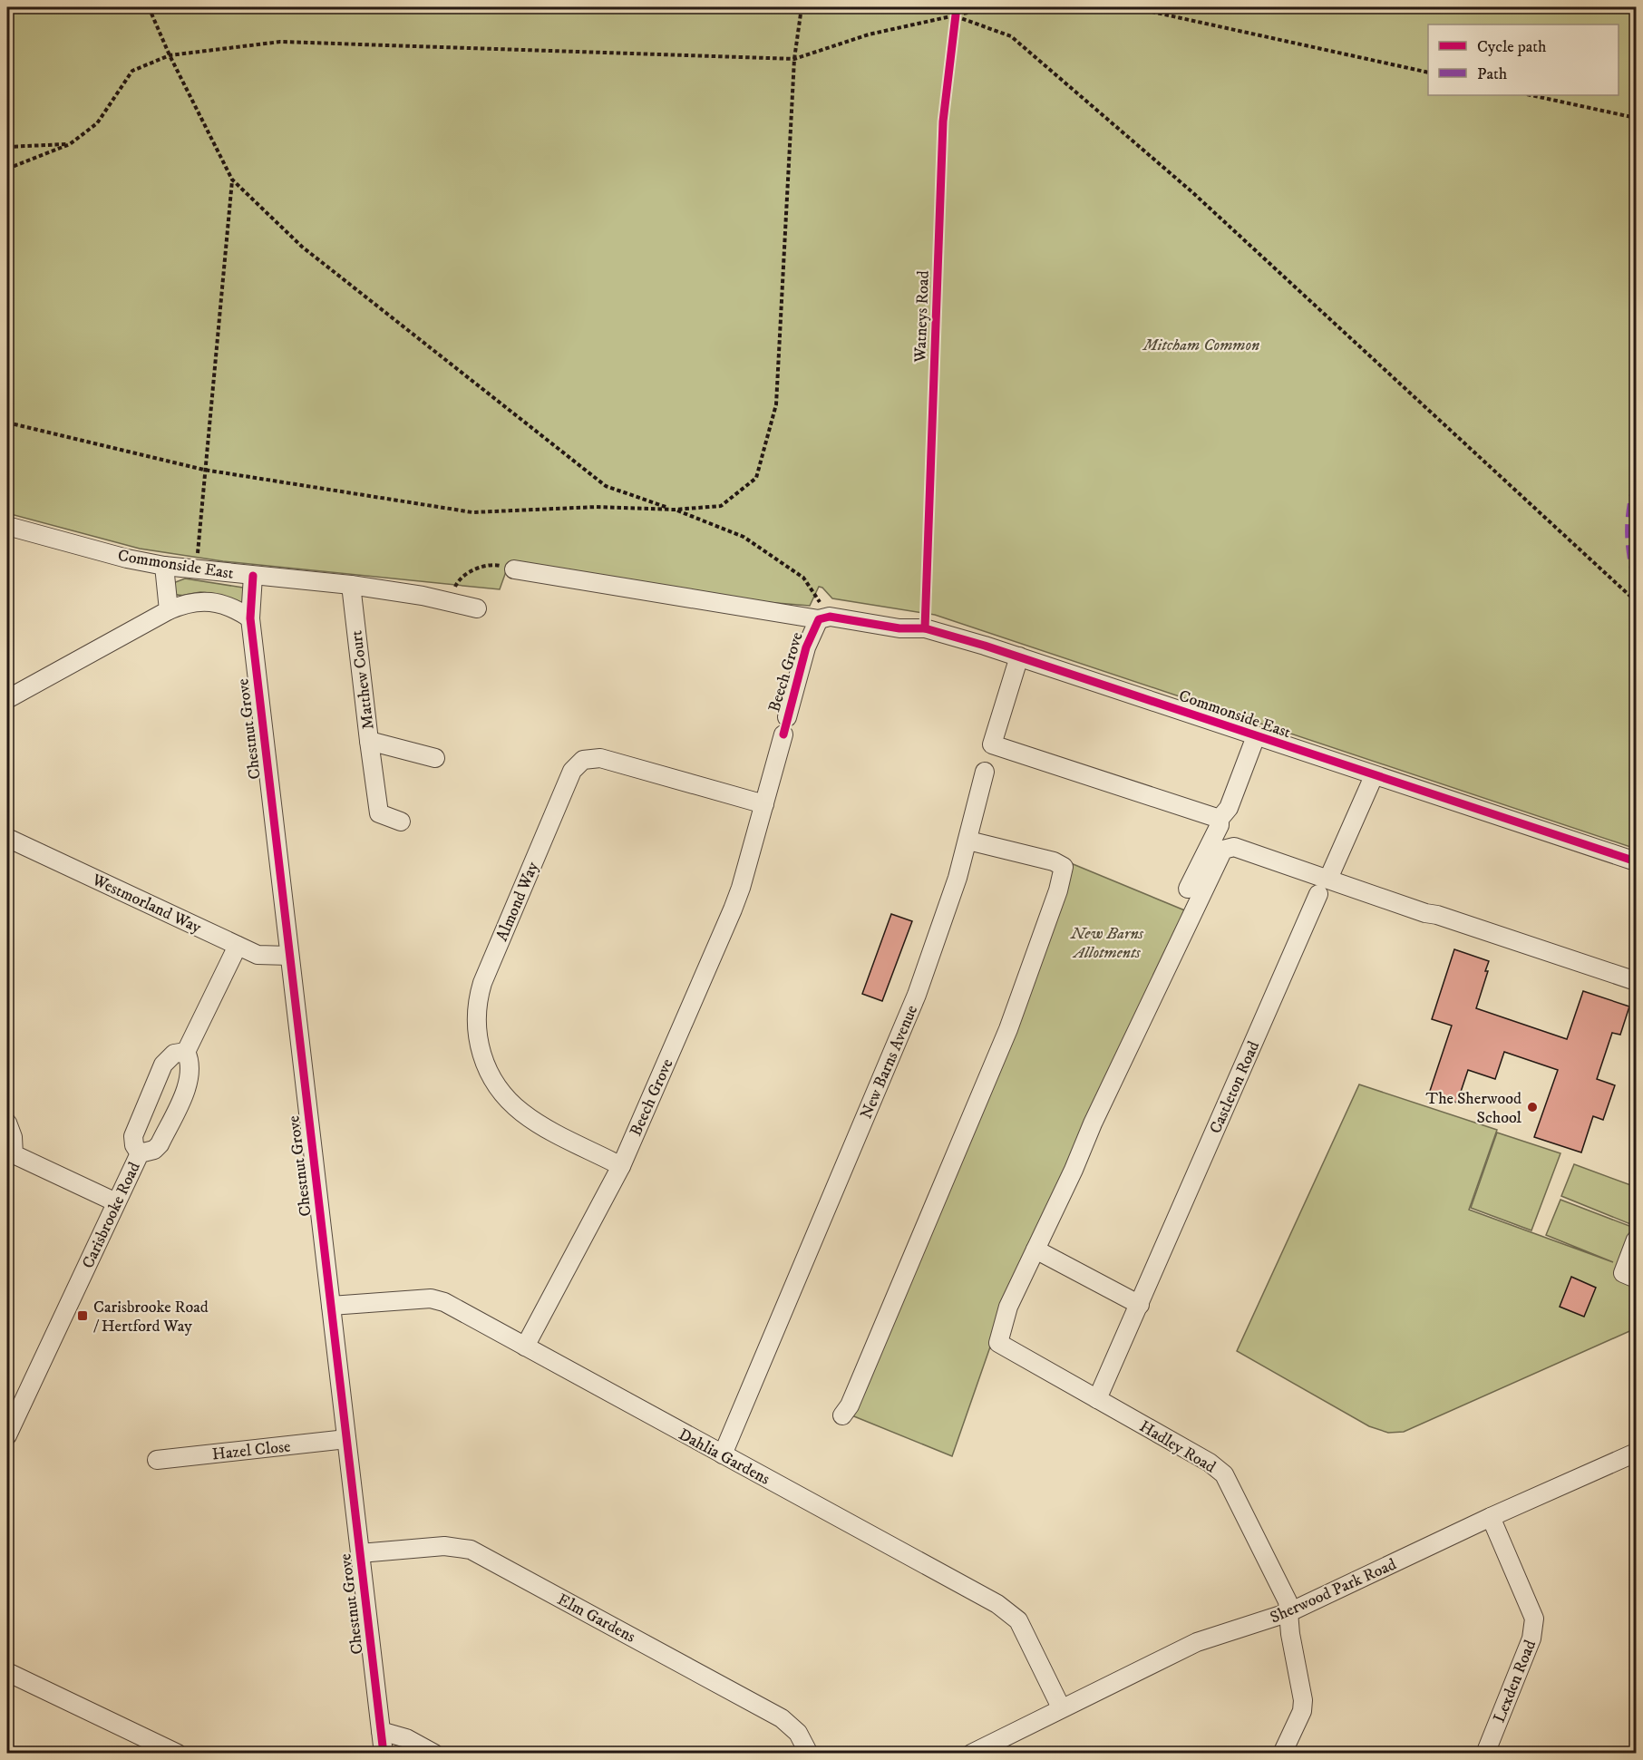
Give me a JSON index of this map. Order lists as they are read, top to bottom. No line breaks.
{"streets":{"street":["Commonside East","Beech Grove","Matthew Court","Chestnut Grove","Almond Way","Westmorland Way","New Barns Avenue","Castleton Road","Carisbrooke Road","Hadley Road","Hazel Close","Dahlia Gardens","Sherwood Park Road","Elm Gardens","Lexden Road"],"cycle path":["Watneys Road"]},"crossings":[["Commonside East","Beech Grove"],["Commonside East","Matthew Court"],["Commonside East","Chestnut Grove"],["Beech Grove","Almond Way"],["Beech Grove","Dahlia Gardens"],["Chestnut Grove","Westmorland Way"],["Chestnut Grove","Hazel Close"],["Chestnut Grove","Dahlia Gardens"],["Chestnut Grove","Elm Gardens"],["New Barns Avenue","Dahlia Gardens"],["Castleton Road","Hadley Road"],["Hadley Road","Sherwood Park Road"],["Dahlia Gardens","Sherwood Park Road"],["Sherwood Park Road","Lexden Road"]],"parks":["Mitcham Common","New Barns Allotments"],"places":{"other":["The Sherwood School"],"transit":["Carisbrooke Road / Hertford Way"]},"legend":["Cycle path","Path"]}
